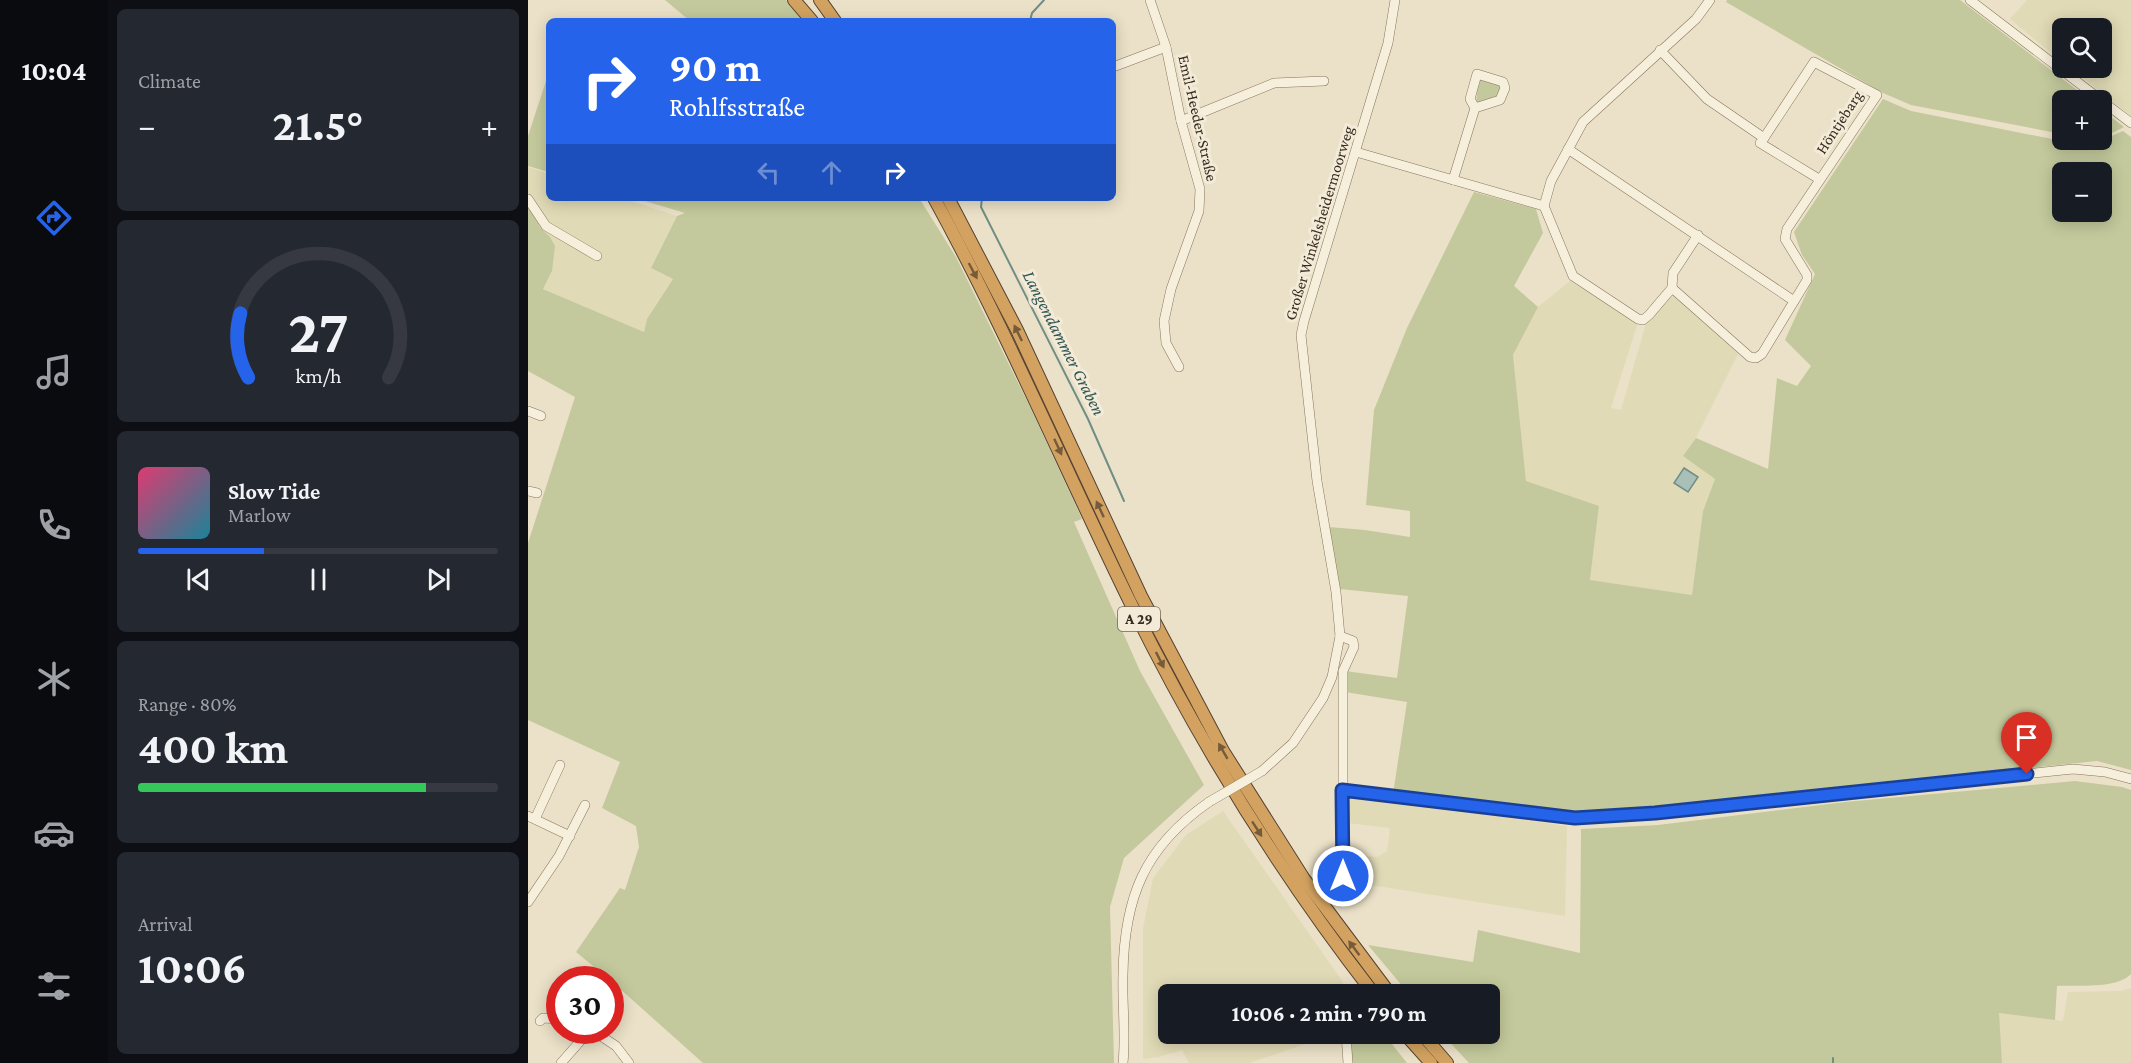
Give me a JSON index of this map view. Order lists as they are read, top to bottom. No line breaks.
{"streets":{"highway":["A 29"],"street":["Emil-Heeder-Straße","Höntjebarg","Großer Winkelsheidermoorweg"]},"water":["Langendammer Graben"],"page":{"tabs":"10:04","tile":["Climate",["Range · 80%","400 km"],["Arrival","10:06"]],"map_buttons":["+","−"],"turn":["90 m","Rohlfsstraße"],"heat":["−","21.5°","+"],"song":["Slow Tide","Marlow"],"limit":"30","trip":"10:06 · 2 min · 790 m","gauge":["27","km/h"]}}
